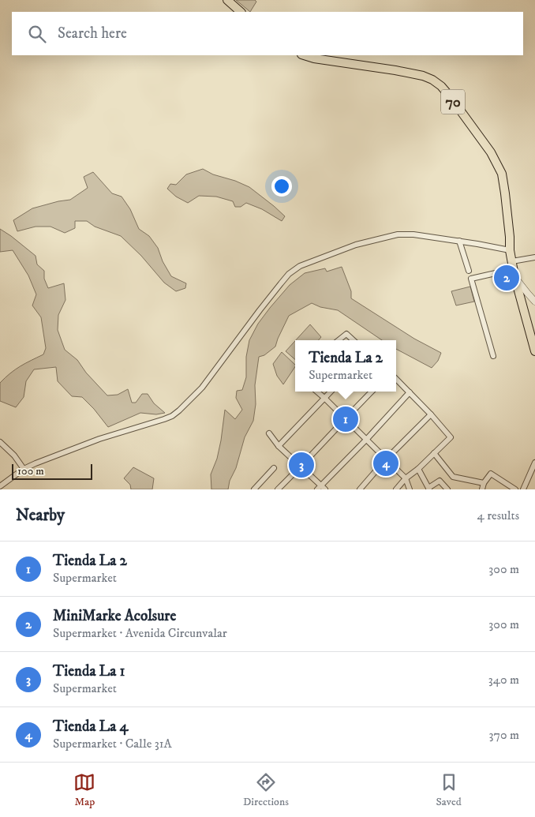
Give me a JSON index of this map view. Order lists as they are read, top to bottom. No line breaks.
{"streets":{"main road":["70"]},"scale_bar":"100 m","page":{"search":"Search here","pins":["2","1","4","3"],"popup":["Tienda La 2","Supermarket"],"scale":"100 m","heading":["Nearby","4 results"],"list":[{"mark":"1","name":"Tienda La 2","note":"Supermarket","value":"300 m"},{"mark":"2","name":"MiniMarke Acolsure","note":"Supermarket · Avenida Circunvalar","value":"300 m"},{"mark":"3","name":"Tienda La 1","note":"Supermarket","value":"340 m"},{"mark":"4","name":"Tienda La 4","note":"Supermarket · Calle 31A","value":"370 m"}],"nav":["Map","Directions","Saved"]}}
